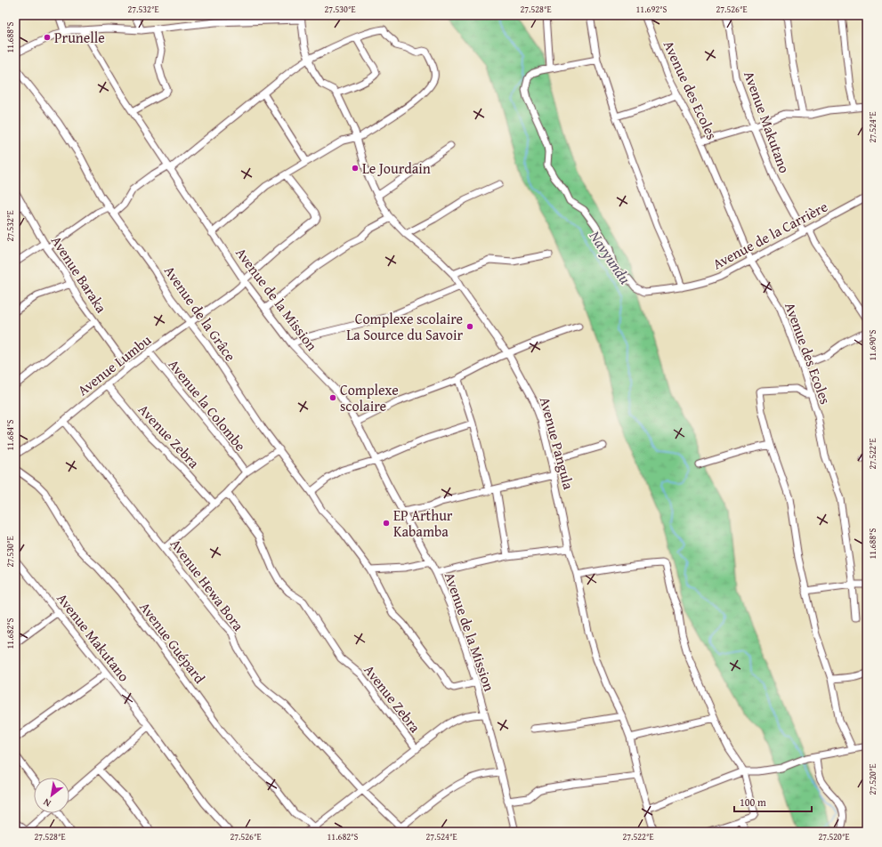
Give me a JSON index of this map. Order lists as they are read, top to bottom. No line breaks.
{"streets":{"street":["Avenue des Ecoles","Avenue Makutano","Avenue de la Carrière","Avenue Baraka","Avenue de la Mission","Avenue de la Grâce","Avenue Lumbu","Avenue la Colombe","Avenue Zebra","Avenue Pangula","Avenue Hewa Bora","Avenue Guépard"]},"crossings":[["Avenue des Ecoles","Avenue de la Carrière"],["Avenue Makutano","Avenue de la Carrière"],["Avenue Baraka","Avenue Lumbu"],["Avenue de la Mission","Avenue de la Grâce"],["Avenue de la Mission","Avenue Lumbu"],["Avenue de la Grâce","Avenue Lumbu"],["Avenue Lumbu","Avenue la Colombe"],["Avenue Lumbu","Avenue Zebra"],["Avenue Lumbu","Avenue Hewa Bora"]],"water":["Navyundu"],"places":["Prunelle","Le Jourdain","Complexe scolaire La Source du Savoir","Complexe scolaire","EP Arthur Kabamba"],"scale_bar":"100 m","north":"bottom left","coordinates":["27.532°E","27.530°E","27.528°E","11.692°S","27.526°E","11.688°S","27.524°E","11.690°S","11.684°S","27.522°E","11.682°S","27.520°E"]}
